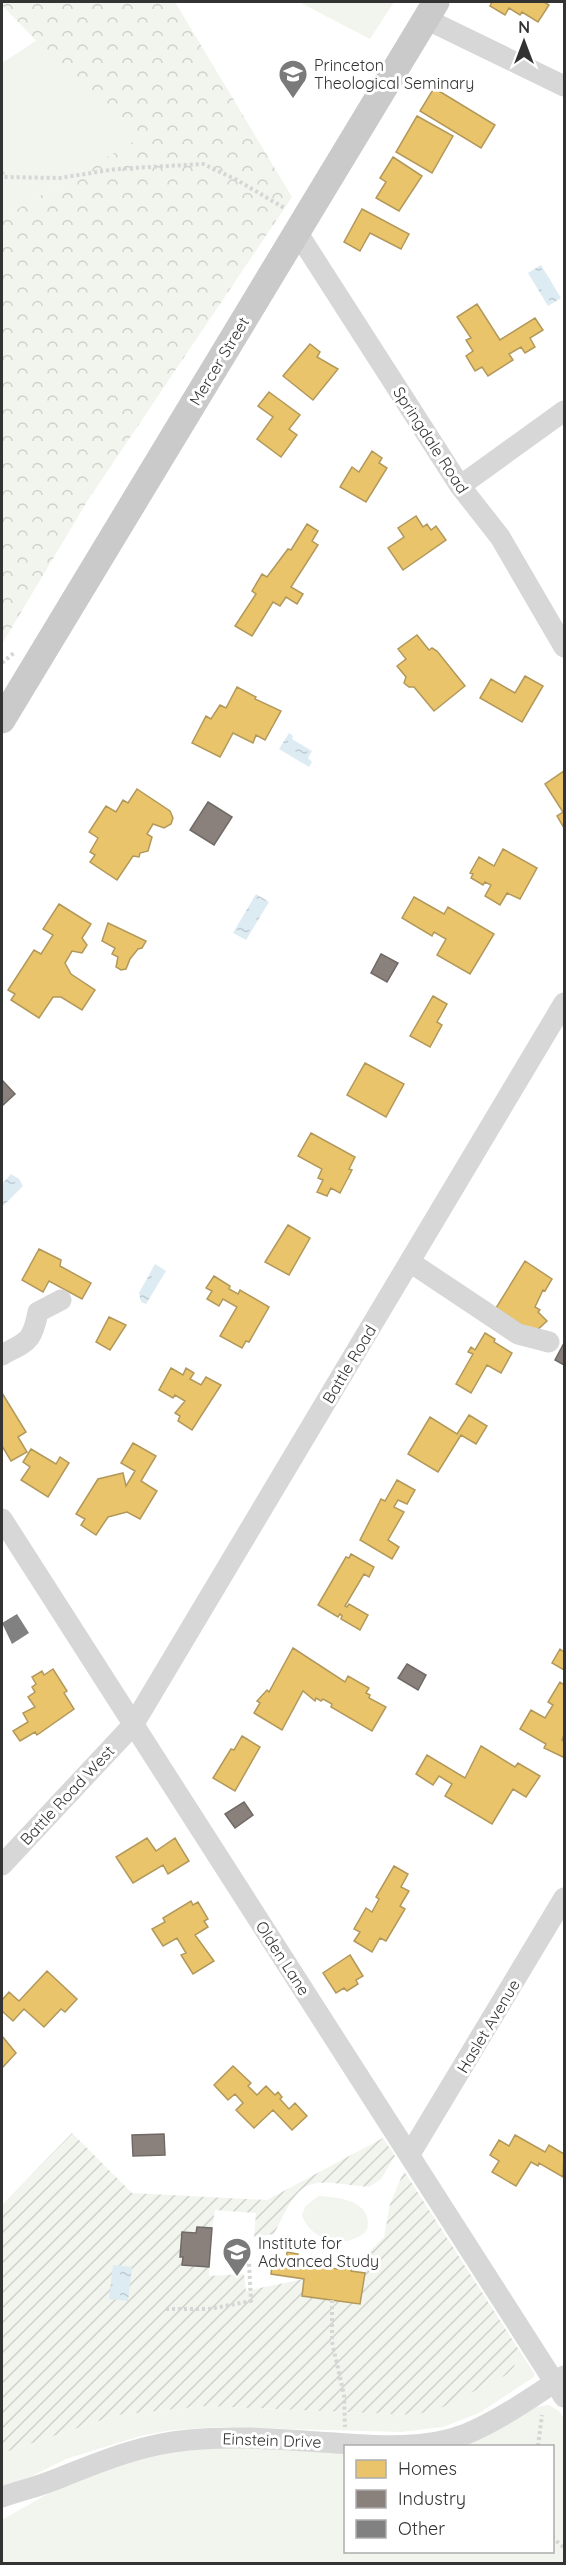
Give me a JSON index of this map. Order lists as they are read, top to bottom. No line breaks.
{"streets":{"main road":["Mercer Street"],"street":["Springdale Road","Battle Road","Battle Road West","Olden Lane","Haslet Avenue","Einstein Drive"]},"crossings":[["Mercer Street","Springdale Road"],["Battle Road","Battle Road West"],["Battle Road","Olden Lane"],["Battle Road West","Olden Lane"],["Olden Lane","Haslet Avenue"],["Olden Lane","Einstein Drive"]],"places":{"school or university":["Princeton Theological Seminary","Institute for Advanced Study"]},"legend":["Homes","Industry","Other"],"north":"top"}
